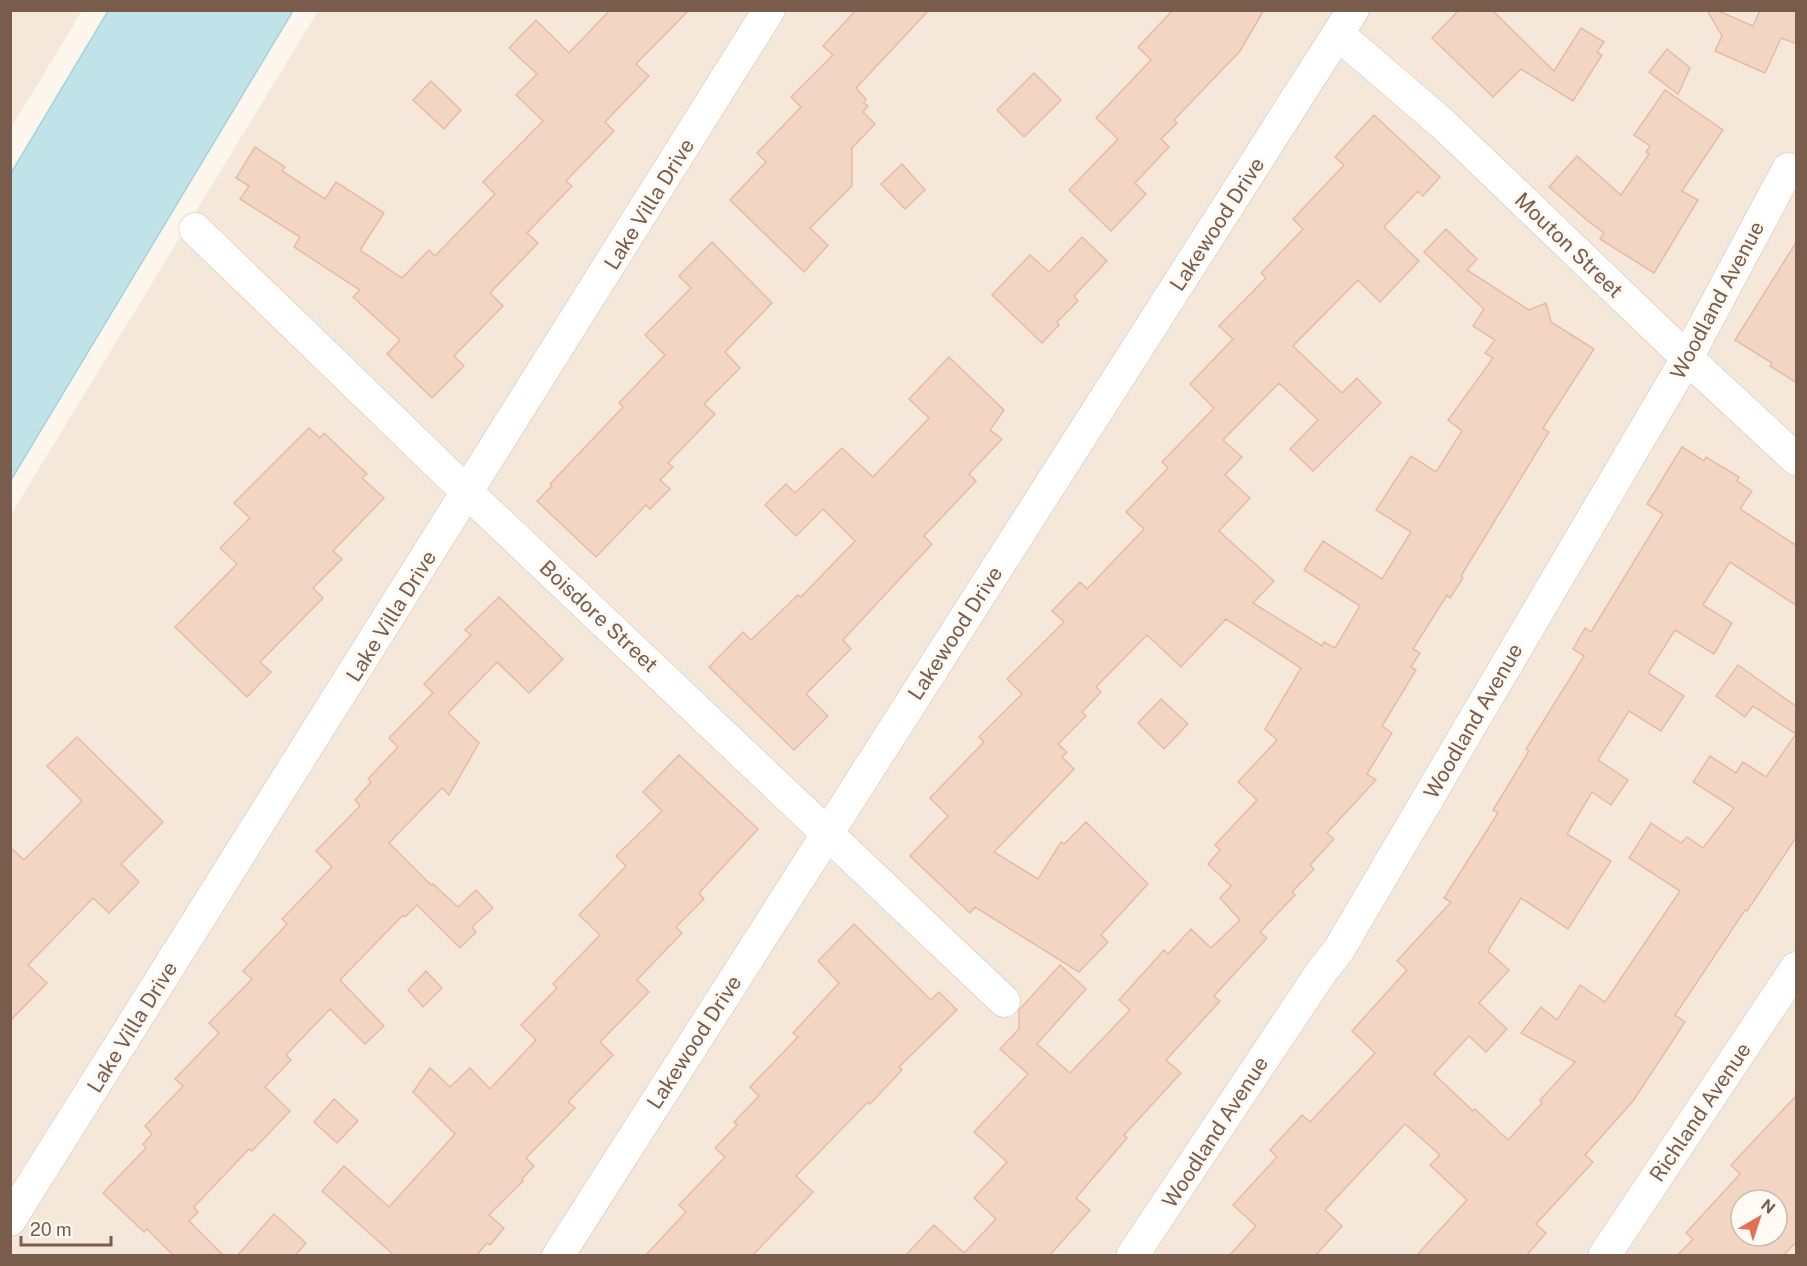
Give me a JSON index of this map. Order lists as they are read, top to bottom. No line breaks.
{"streets":{"street":["Lake Villa Drive","Lakewood Drive","Mouton Street","Woodland Avenue","Boisdore Street","Richland Avenue"]},"crossings":[["Lake Villa Drive","Boisdore Street"],["Lakewood Drive","Mouton Street"],["Lakewood Drive","Boisdore Street"],["Mouton Street","Woodland Avenue"]],"scale_bar":"20 m","north":"top right"}
